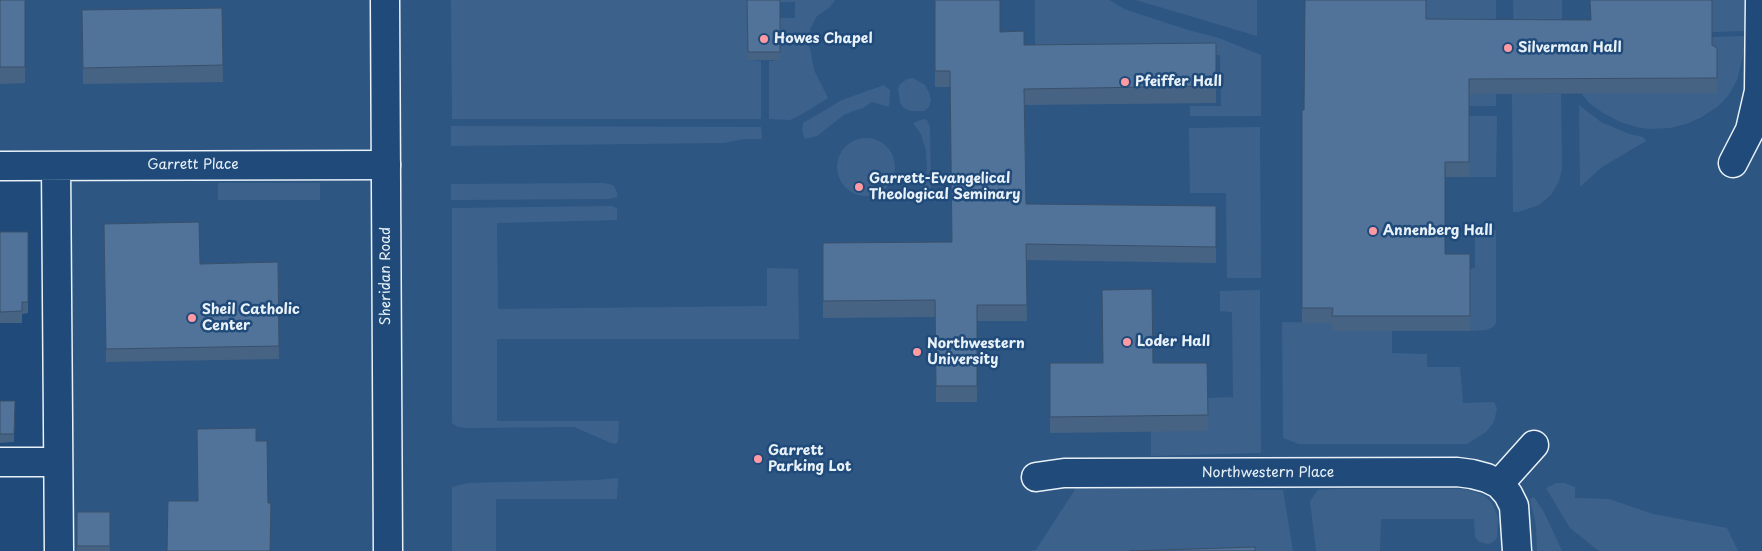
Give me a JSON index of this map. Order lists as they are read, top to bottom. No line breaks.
{"streets":{"main road":["Garrett Place","Sheridan Road","Northwestern Place"]},"crossings":[["Garrett Place","Sheridan Road"]],"places":["Howes Chapel","Silverman Hall","Pfeiffer Hall","Garrett-Evangelical Theological Seminary","Annenberg Hall","Sheil Catholic Center","Loder Hall","Northwestern University","Garrett Parking Lot"]}
